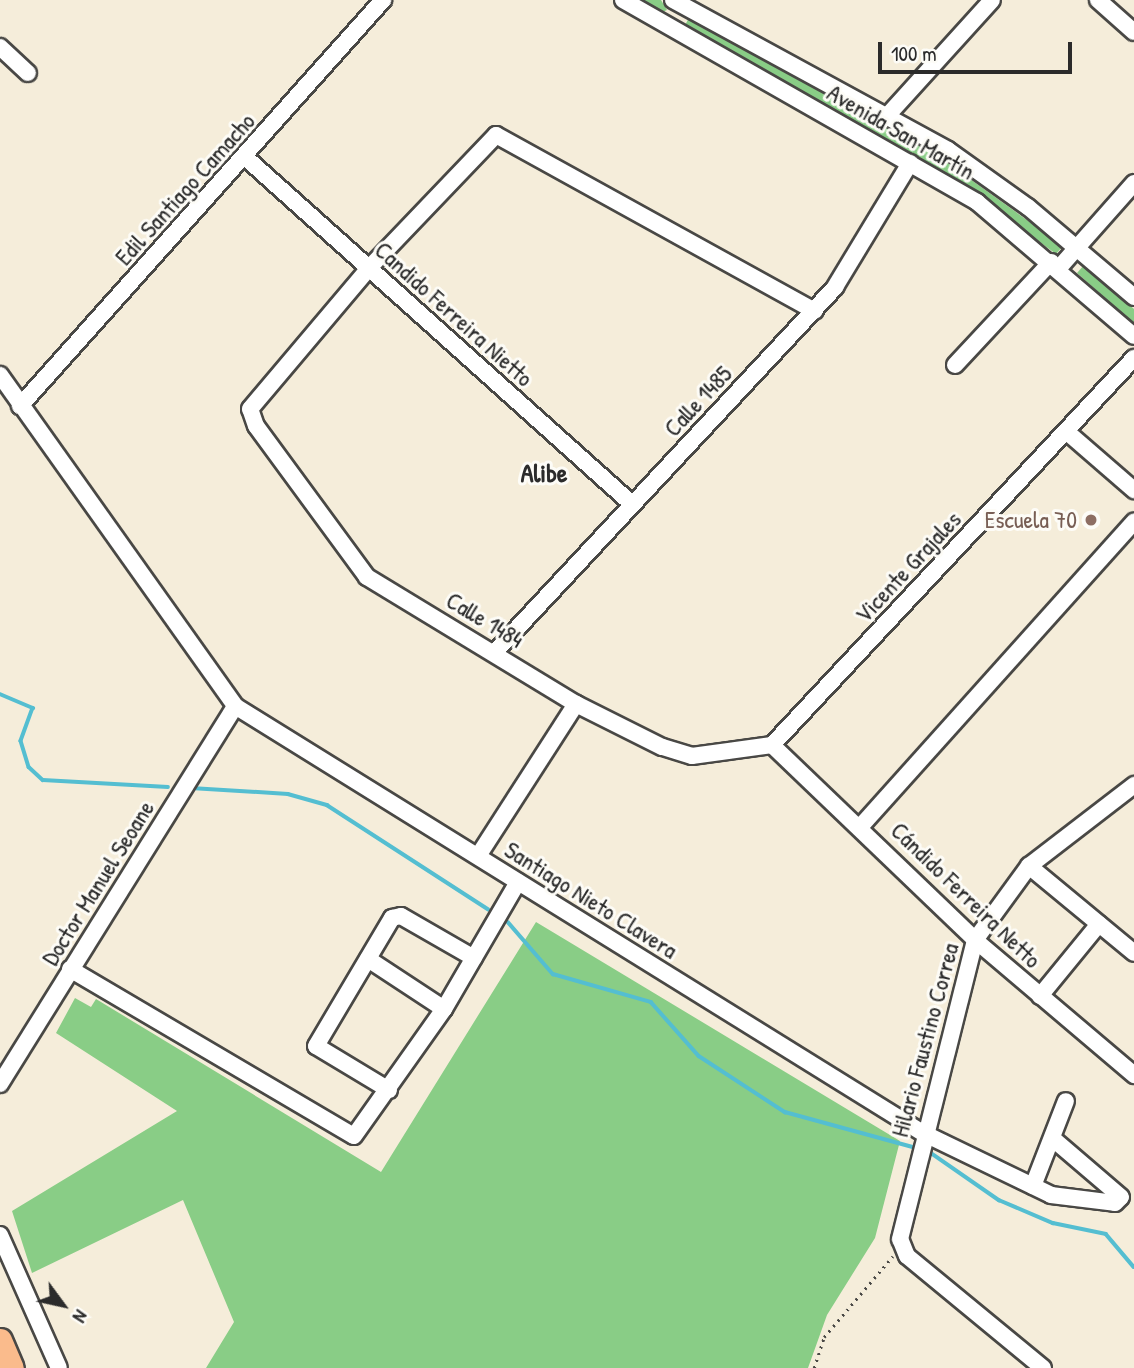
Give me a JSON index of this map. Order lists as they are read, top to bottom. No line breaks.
{"streets":{"street":["Avenida San Martín","Edil Santiago Camacho","Candido Ferreira Nietto","Calle 1485","Vicente Grajales","Calle 1484","Doctor Manuel Seoane","Cándido Ferreira Netto","Santiago Nieto Clavera","Hilario Faustino Correa"]},"crossings":[["Avenida San Martín","Calle 1485"],["Edil Santiago Camacho","Candido Ferreira Nietto"],["Candido Ferreira Nietto","Calle 1485"],["Candido Ferreira Nietto","Calle 1484"],["Calle 1485","Calle 1484"],["Vicente Grajales","Calle 1484"],["Vicente Grajales","Cándido Ferreira Netto"],["Calle 1484","Cándido Ferreira Netto"],["Doctor Manuel Seoane","Santiago Nieto Clavera"],["Cándido Ferreira Netto","Hilario Faustino Correa"],["Santiago Nieto Clavera","Hilario Faustino Correa"]],"districts":["Alibe"],"places":["Escuela 70"],"scale_bar":"100 m","north":"bottom right"}
